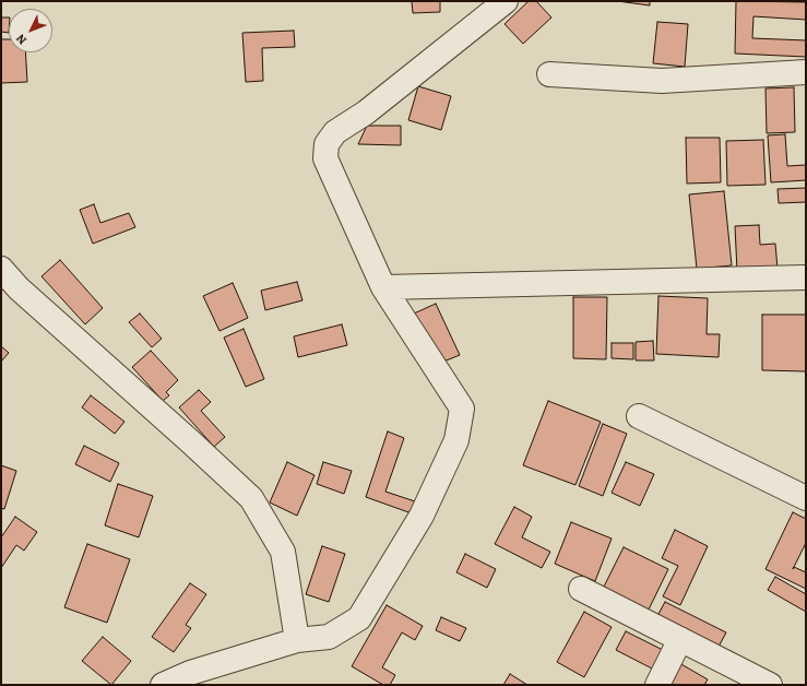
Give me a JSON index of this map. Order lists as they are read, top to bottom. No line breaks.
{"north":"bottom left"}
